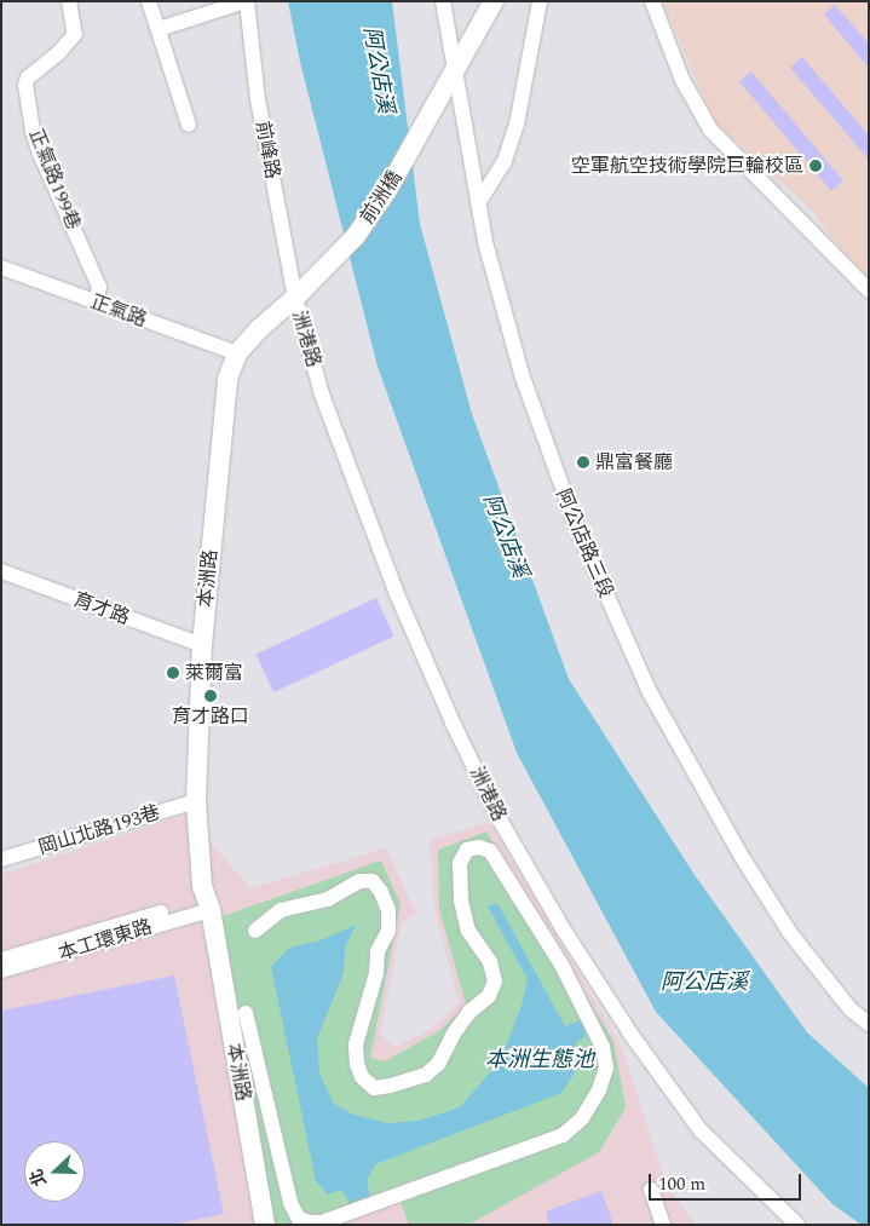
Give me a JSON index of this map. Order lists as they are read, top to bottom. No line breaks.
{"streets":{"main road":["前洲橋","本洲路"],"street":["前峰路","正氣路199巷","正氣路","洲港路","阿公店路三段","育才路","岡山北路193巷","本工環東路"]},"crossings":[["前峰路","前洲橋"],["前峰路","洲港路"],["前峰路","本洲路"],["正氣路199巷","正氣路"],["前洲橋","洲港路"],["前洲橋","阿公店路三段"],["前洲橋","本洲路"],["正氣路","本洲路"],["洲港路","本洲路"],["本洲路","育才路"],["本洲路","岡山北路193巷"],["本洲路","本工環東路"]],"water":["阿公店溪","本洲生態池"],"places":["空軍航空技術學院巨輪校區","鼎富餐廳","萊爾富","育才路口"],"scale_bar":"100 m","north":"left"}
